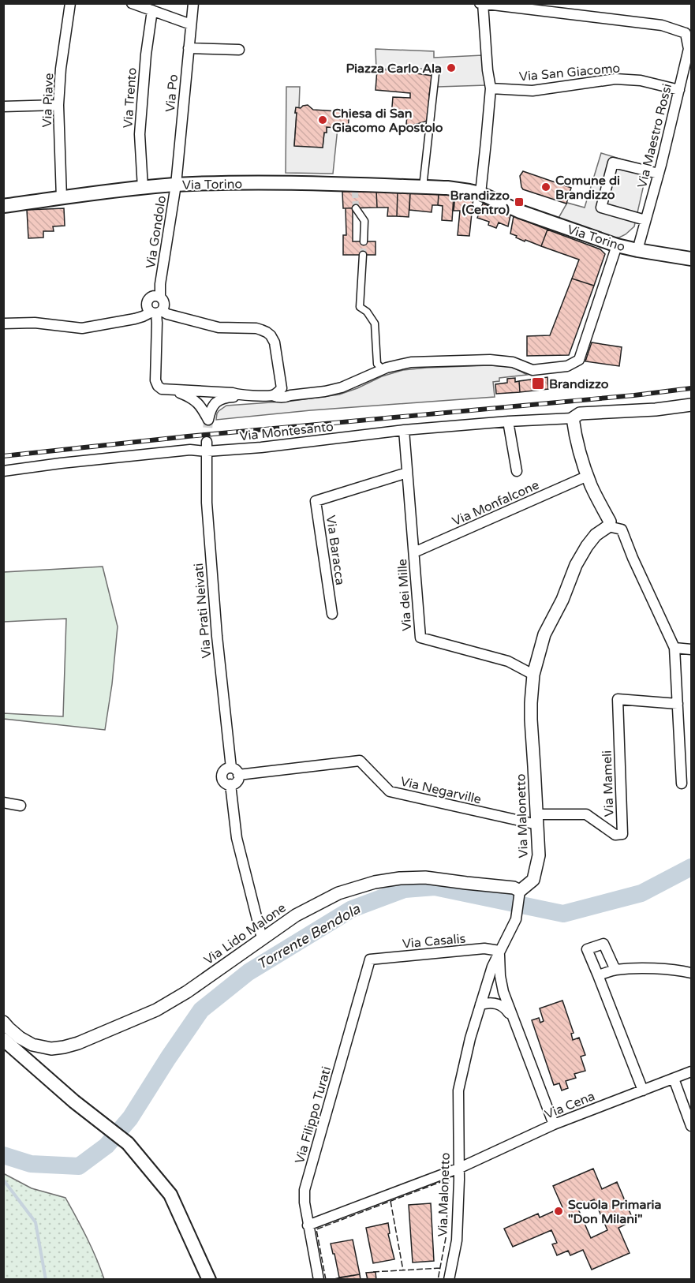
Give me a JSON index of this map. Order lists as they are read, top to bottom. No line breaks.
{"streets":{"main road":["Via Torino"],"street":["Via San Giacomo","Via Po","Via Trento","Via Piave","Via Maestro Rossi","Via Gondolo","Via Montesanto","Via Monfalcone","Via Baracca","Via dei Mille","Via Prati Neivati","Via Mameli","Via Negarville","Via Malonetto","Via Lido Malone","Via Casalis","Via Cena","Via Filippo Turati"]},"crossings":[["Via San Giacomo","Via Maestro Rossi"],["Via Po","Via Torino"],["Via Po","Via Gondolo"],["Via Trento","Via Torino"],["Via Piave","Via Torino"],["Via Maestro Rossi","Via Torino"],["Via Torino","Via Gondolo"],["Via Montesanto","Via dei Mille"],["Via Montesanto","Via Prati Neivati"],["Via Monfalcone","Via dei Mille"],["Via Baracca","Via dei Mille"],["Via dei Mille","Via Malonetto"],["Via Prati Neivati","Via Negarville"],["Via Mameli","Via Negarville"],["Via Mameli","Via Malonetto"],["Via Negarville","Via Malonetto"],["Via Malonetto","Via Lido Malone"],["Via Malonetto","Via Casalis"],["Via Malonetto","Via Cena"],["Via Casalis","Via Filippo Turati"],["Via Cena","Via Filippo Turati"]],"water":["Torrente Bendola"],"places":{"other":["Piazza Carlo Ala","Chiesa di San Giacomo Apostolo","Comune di Brandizzo","Scuola Primaria \"Don Milani\""],"transit":["Brandizzo (Centro)","Brandizzo"]}}
